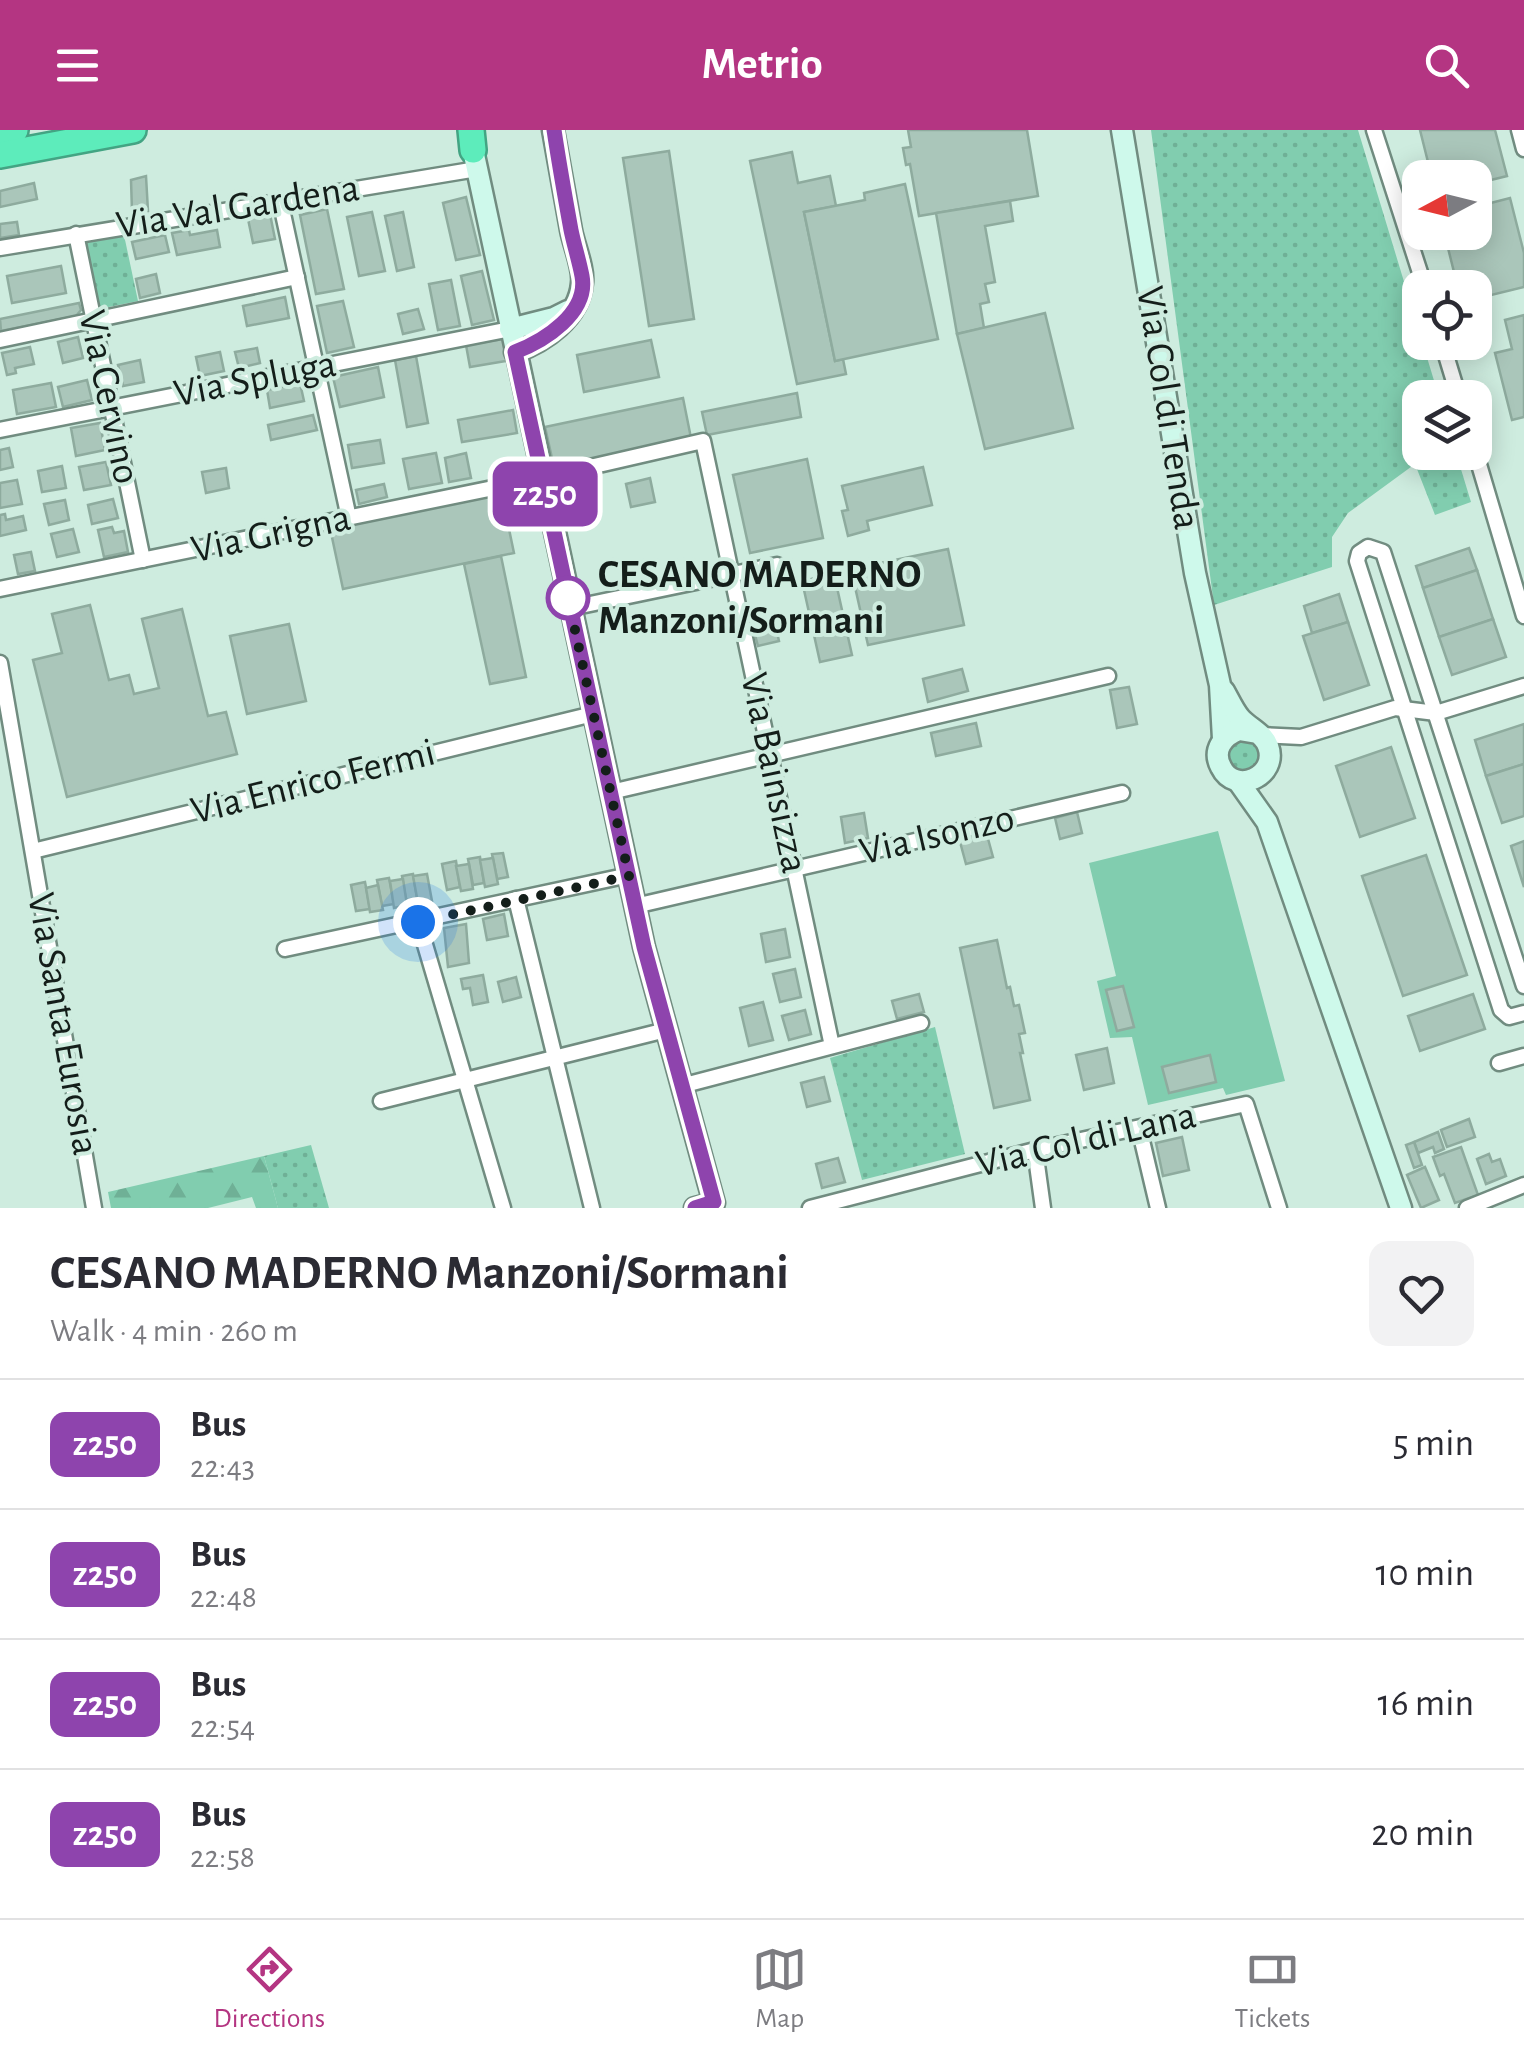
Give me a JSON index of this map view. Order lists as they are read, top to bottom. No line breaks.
{"streets":{"main road":["Via Col di Tenda"],"street":["Via Val Gardena","Via Spluga","Via Cervino","Via Grigna","Via Bainsizza","Via Enrico Fermi","Via Isonzo","Via Santa Eurosia","Via Col di Lana"]},"crossings":[["Via Val Gardena","Via Cervino"],["Via Spluga","Via Cervino"],["Via Cervino","Via Grigna"],["Via Grigna","Via Bainsizza"],["Via Bainsizza","Via Isonzo"],["Via Enrico Fermi","Via Santa Eurosia"]],"places":["CESANO MADERNO Manzoni/Sormani"],"lines":["bus line z250"],"north":"left","page":{"header":"Metrio","on_map":"z250","heading":["CESANO MADERNO Manzoni/Sormani","Walk · 4 min · 260 m"],"list":[{"mark":"z250","name":"Bus","note":"22:43","value":"5 min"},{"mark":"z250","name":"Bus","note":"22:48","value":"10 min"},{"mark":"z250","name":"Bus","note":"22:54","value":"16 min"},{"mark":"z250","name":"Bus","note":"22:58","value":"20 min"}],"tabs":["Directions","Map","Tickets"]}}
